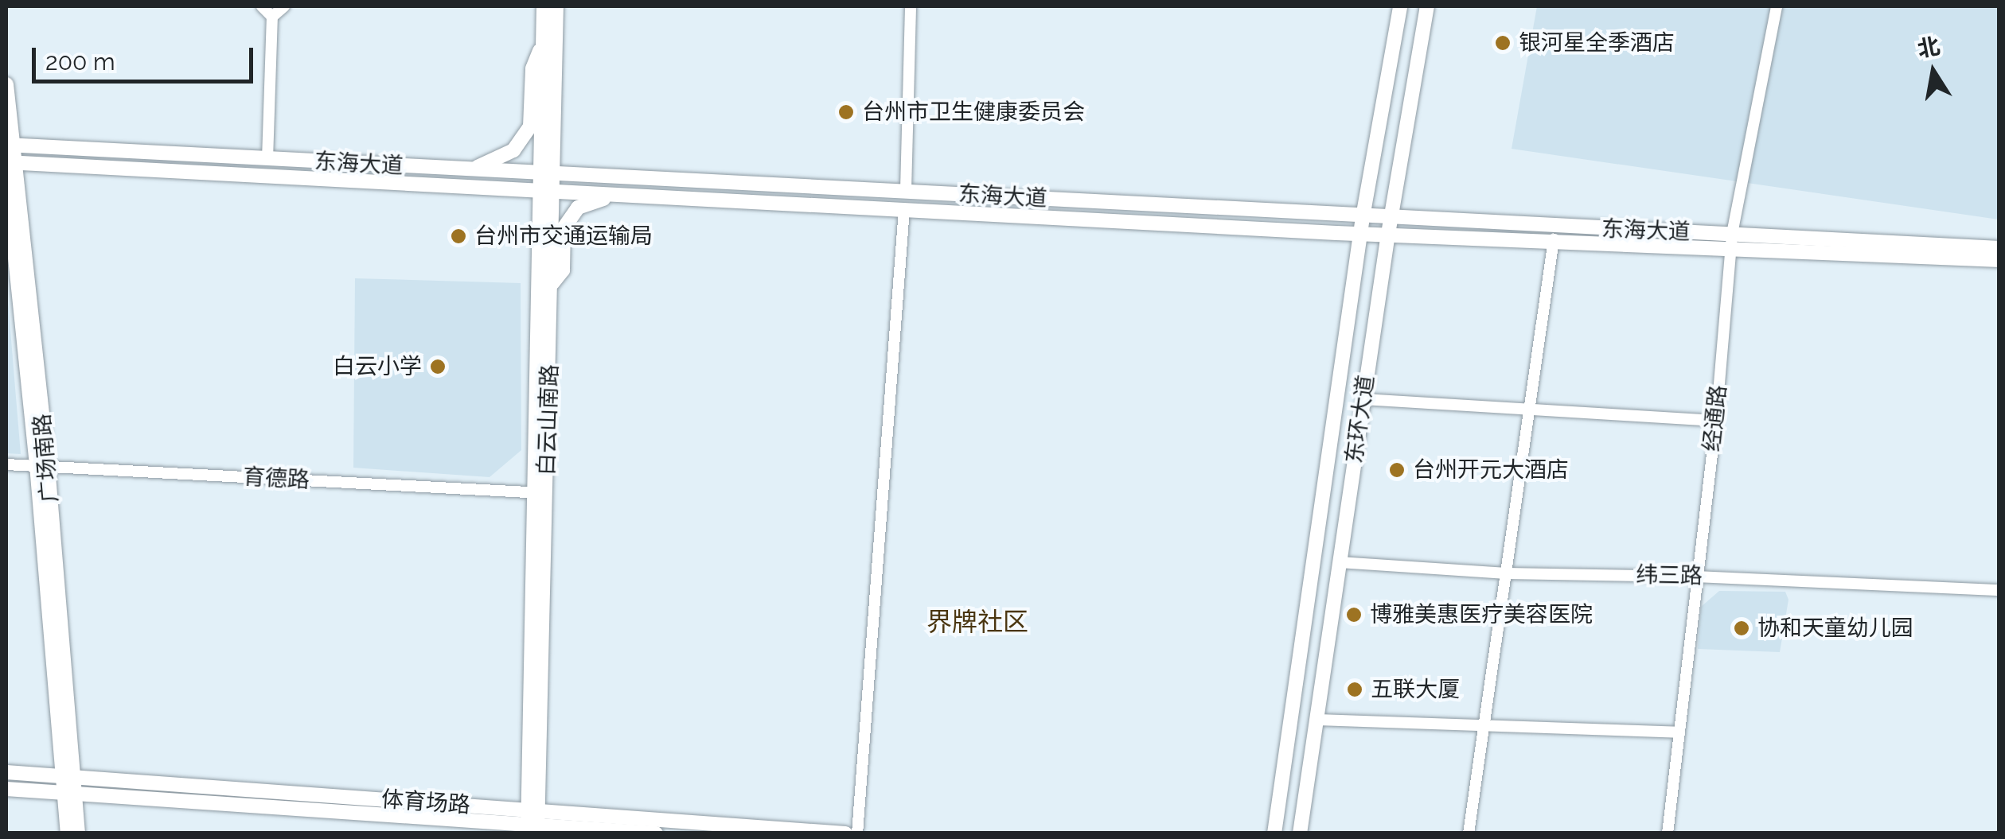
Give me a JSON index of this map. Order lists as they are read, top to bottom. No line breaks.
{"streets":{"main road":["东海大道","东环大道","白云山南路","广场南路","体育场路"],"street":["经通路","育德路","纬三路"]},"crossings":[["东海大道","经通路"],["东海大道","东环大道"],["东海大道","白云山南路"],["东海大道","广场南路"],["经通路","纬三路"],["东环大道","纬三路"],["白云山南路","育德路"],["白云山南路","体育场路"],["广场南路","育德路"],["广场南路","体育场路"]],"districts":["界牌社区"],"places":["银河星全季酒店","台州市卫生健康委员会","台州市交通运输局","白云小学","台州开元大酒店","博雅美惠医疗美容医院","协和天童幼儿园","五联大厦"],"scale_bar":"200 m","north":"top"}
